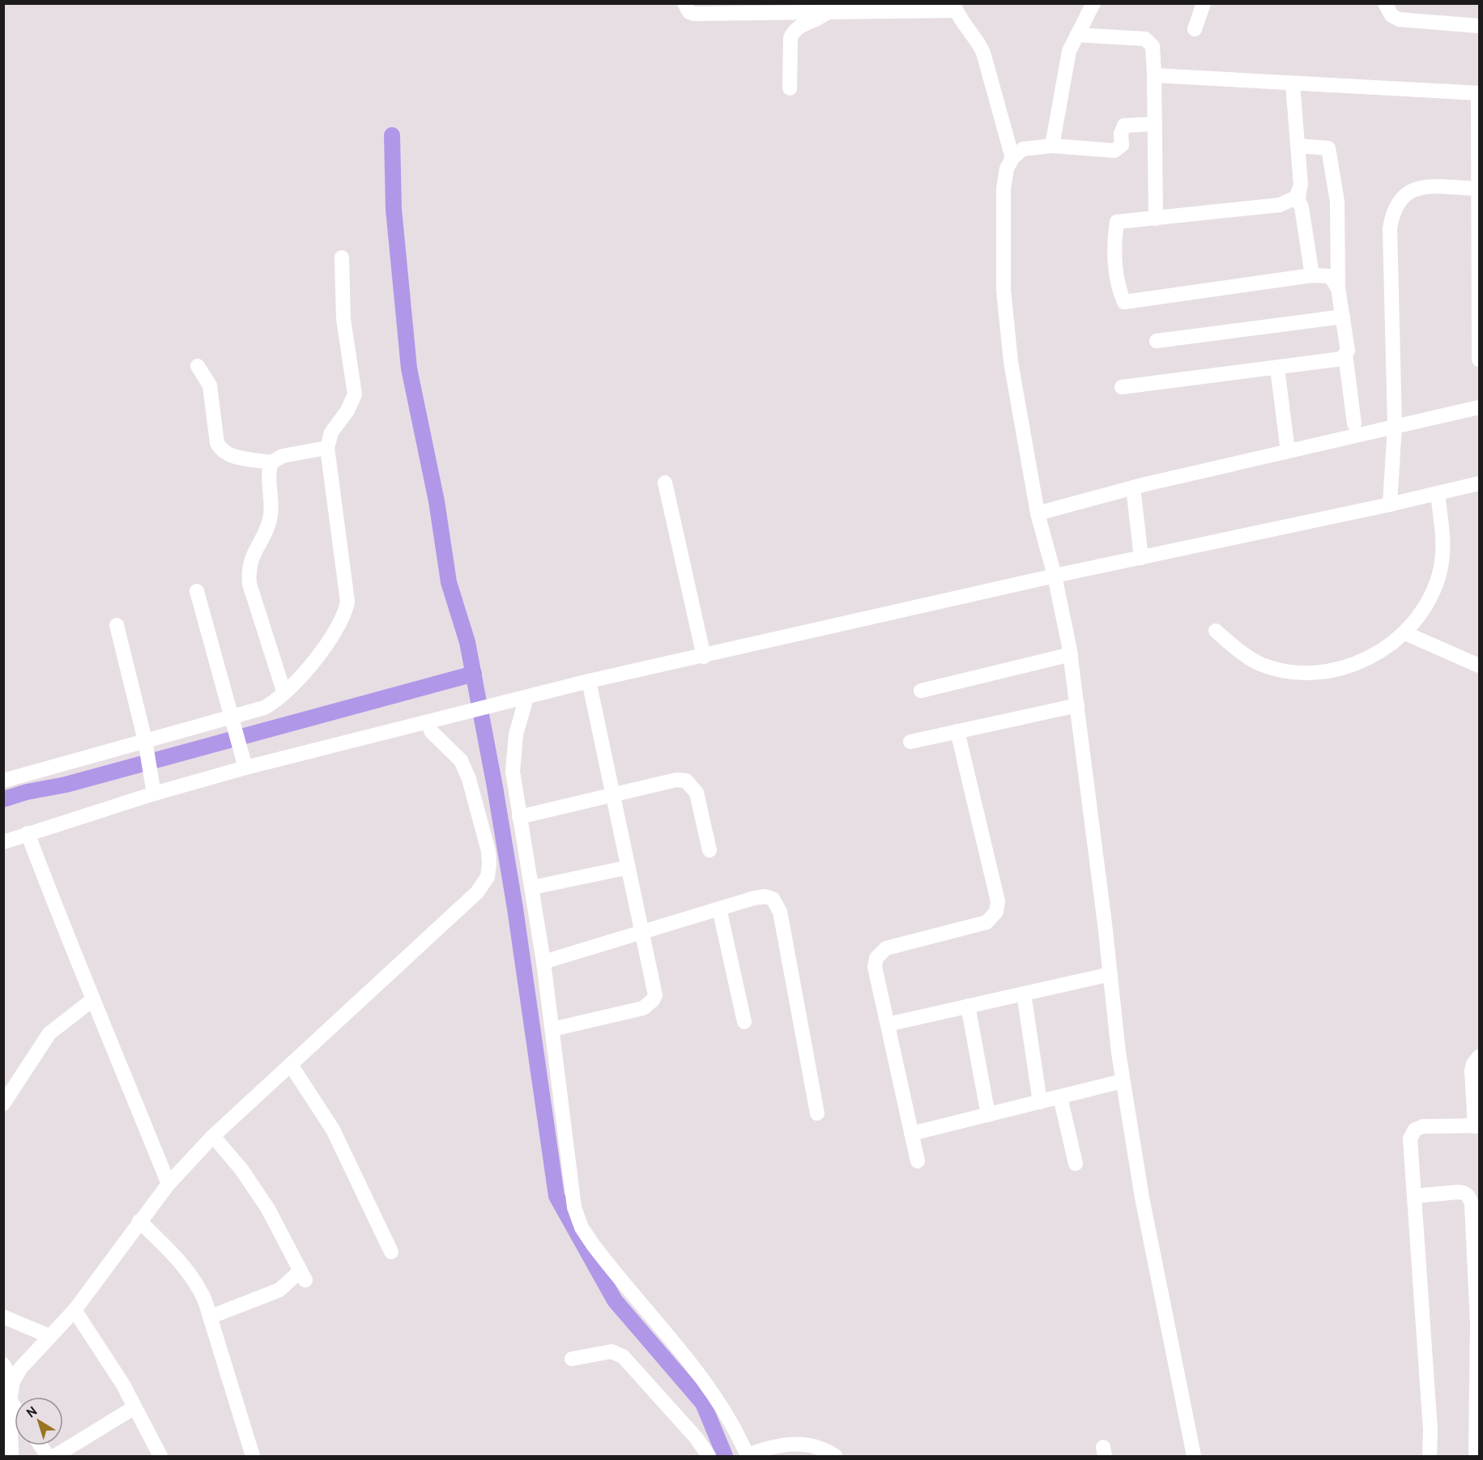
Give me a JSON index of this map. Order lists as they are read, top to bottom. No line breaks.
{"north":"top left"}
